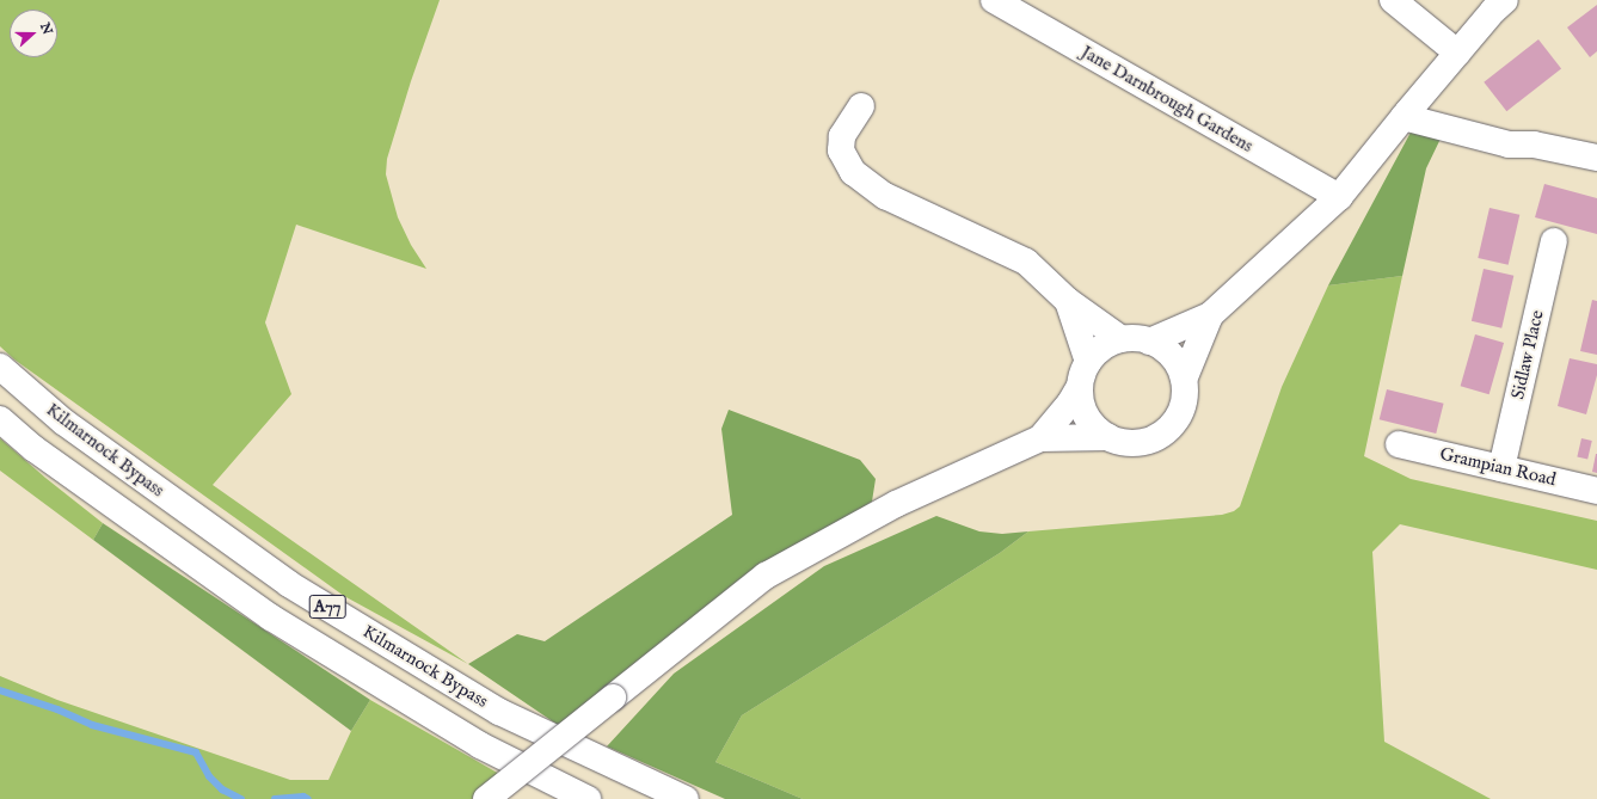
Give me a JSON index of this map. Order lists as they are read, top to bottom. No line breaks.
{"streets":{"main road":["Jane Darnbrough Gardens","Sidlaw Place","Kilmarnock Bypass","Grampian Road","A77"]},"crossings":[["Sidlaw Place","Grampian Road"]],"north":"right"}
